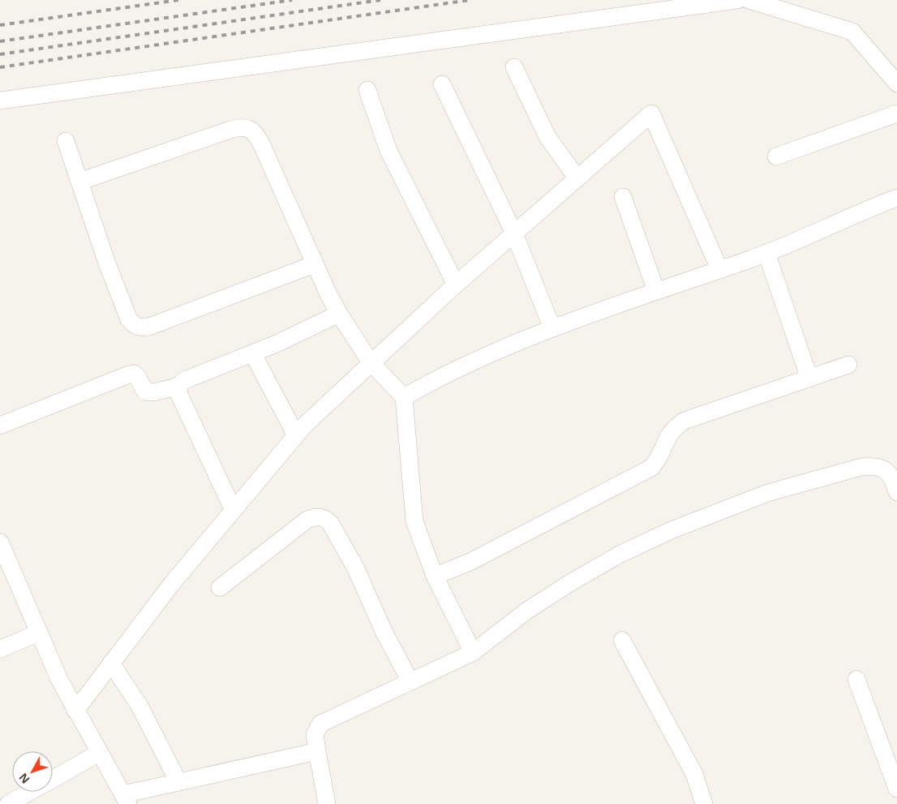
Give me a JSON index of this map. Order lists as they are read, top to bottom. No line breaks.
{"north":"bottom left"}
